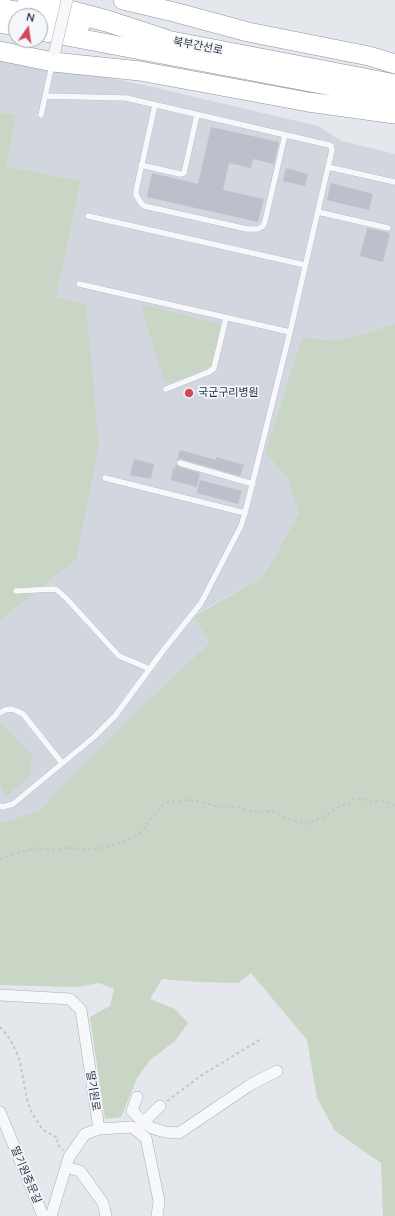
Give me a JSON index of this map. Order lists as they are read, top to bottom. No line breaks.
{"streets":{"highway":["북부간선로"],"street":["딸기원로","딸기원중문길"]},"places":["국군구리병원"],"north":"top"}
